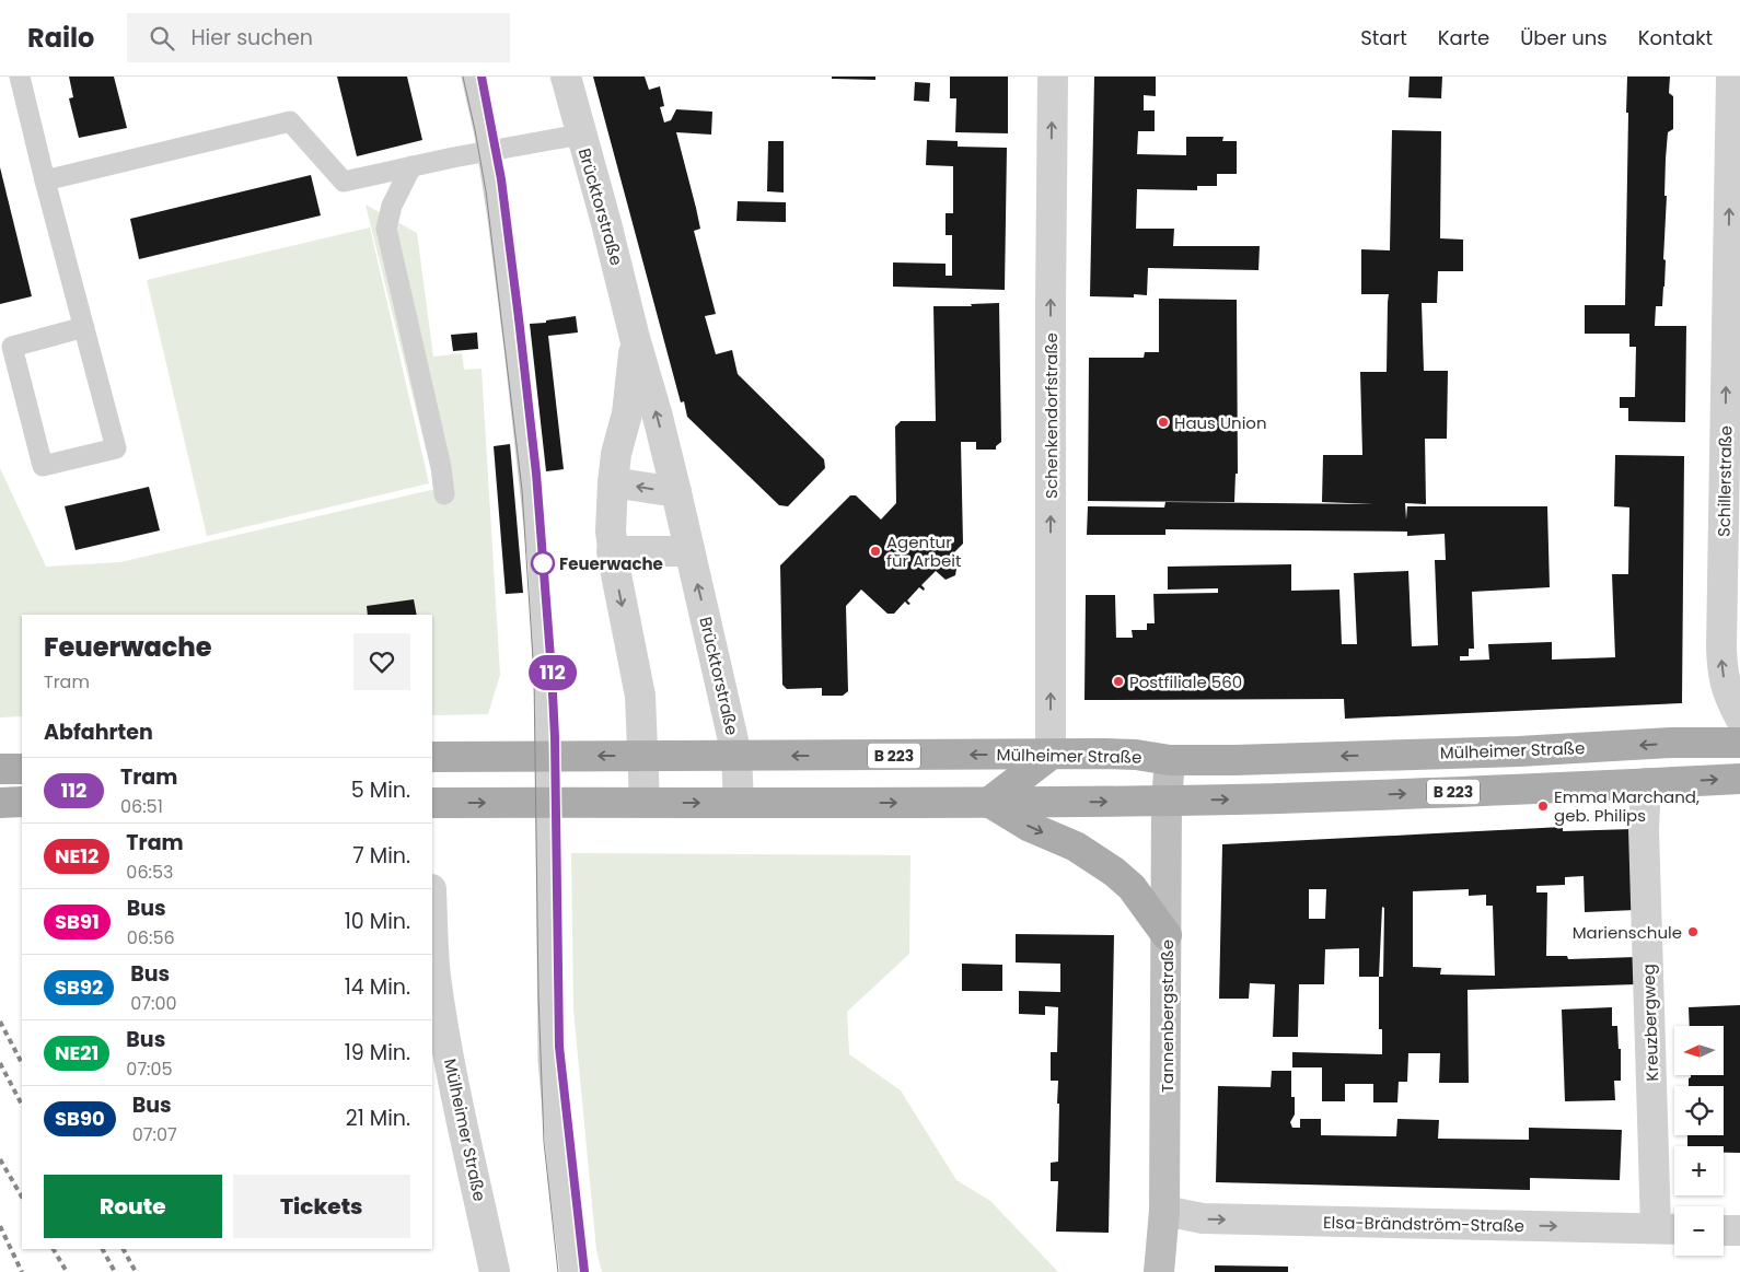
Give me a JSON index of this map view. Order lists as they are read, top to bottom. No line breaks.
{"streets":{"main road":["Mülheimer Straße","B 223"],"street":["Brücktorstraße","Schenkendorfstraße","Schillerstraße","Tannenbergstraße","Kreuzbergweg","Elsa-Brändström-Straße"]},"crossings":[["Brücktorstraße","Mülheimer Straße"],["Brücktorstraße","B 223"],["Schenkendorfstraße","Mülheimer Straße"],["Mülheimer Straße","Tannenbergstraße"],["B 223","Tannenbergstraße"],["B 223","Kreuzbergweg"],["Tannenbergstraße","Elsa-Brändström-Straße"],["Kreuzbergweg","Elsa-Brändström-Straße"]],"one_way":["Schenkendorfstraße","Schillerstraße","Elsa-Brändström-Straße"],"places":["Haus Union","Agentur für Arbeit","Feuerwache","Postfiliale 560","Emma Marchand, geb. Philips","Marienschule"],"lines":["tram line 112"],"north":"left","page":{"header":"Railo","search":"Hier suchen","nav":["Start","Karte","Über uns","Kontakt"],"on_map":"112","heading":[["Feuerwache","Tram"],"Abfahrten"],"list":[{"mark":"112","name":"Tram","note":"06:51","value":"5 Min."},{"mark":"NE12","name":"Tram","note":"06:53","value":"7 Min."},{"mark":"SB91","name":"Bus","note":"06:56","value":"10 Min."},{"mark":"SB92","name":"Bus","note":"07:00","value":"14 Min."},{"mark":"NE21","name":"Bus","note":"07:05","value":"19 Min."},{"mark":"SB90","name":"Bus","note":"07:07","value":"21 Min."}],"map_buttons":["+","−"],"buttons":["Route","Tickets"]}}
